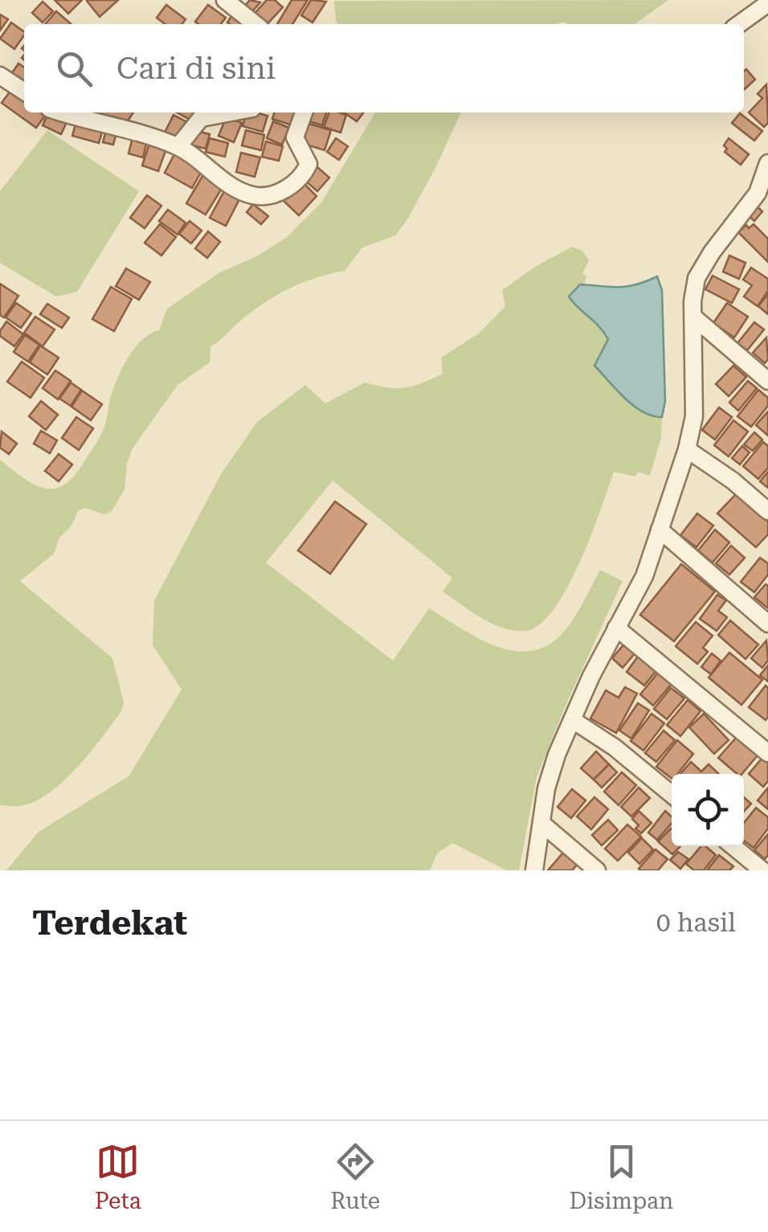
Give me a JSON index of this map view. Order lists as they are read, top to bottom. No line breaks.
{"page":{"search":"Cari di sini","heading":["Terdekat","0 hasil"],"nav":["Peta","Rute","Disimpan"]}}
